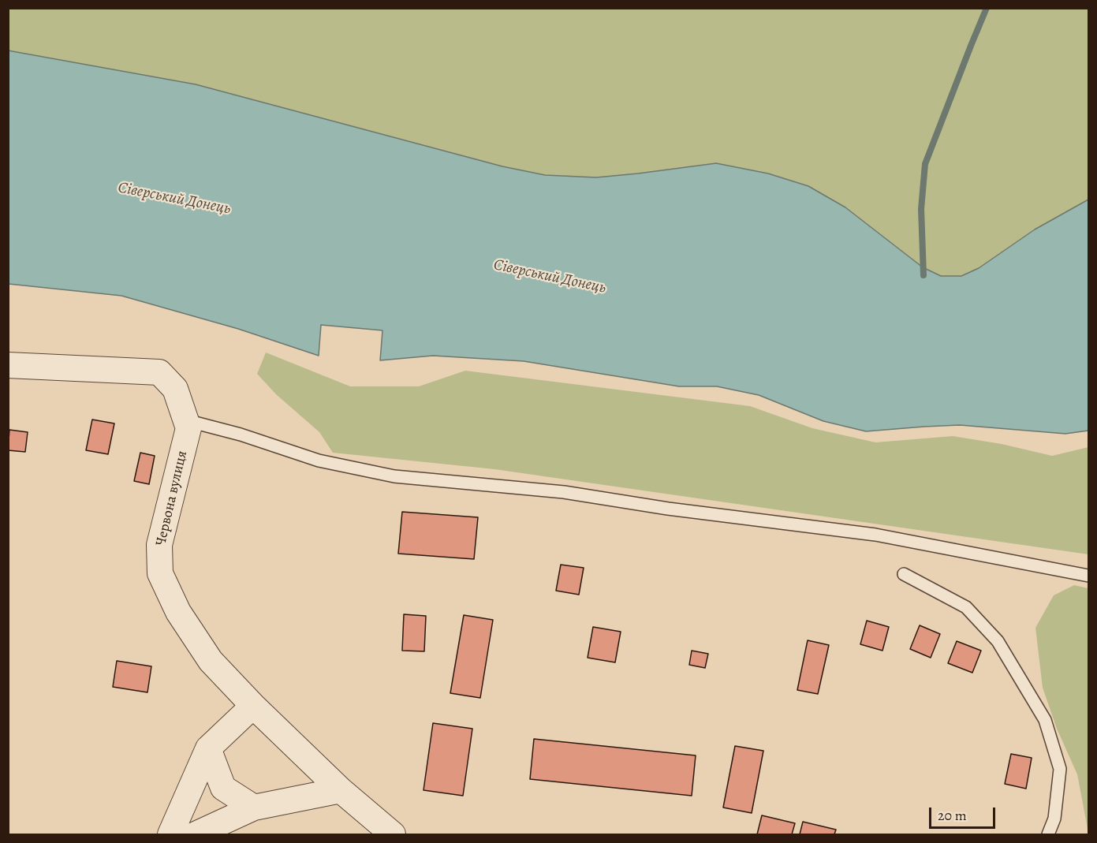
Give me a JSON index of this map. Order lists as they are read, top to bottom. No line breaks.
{"streets":{"street":["Червона вулиця"]},"water":["Сіверський Донець"],"scale_bar":"20 m"}
